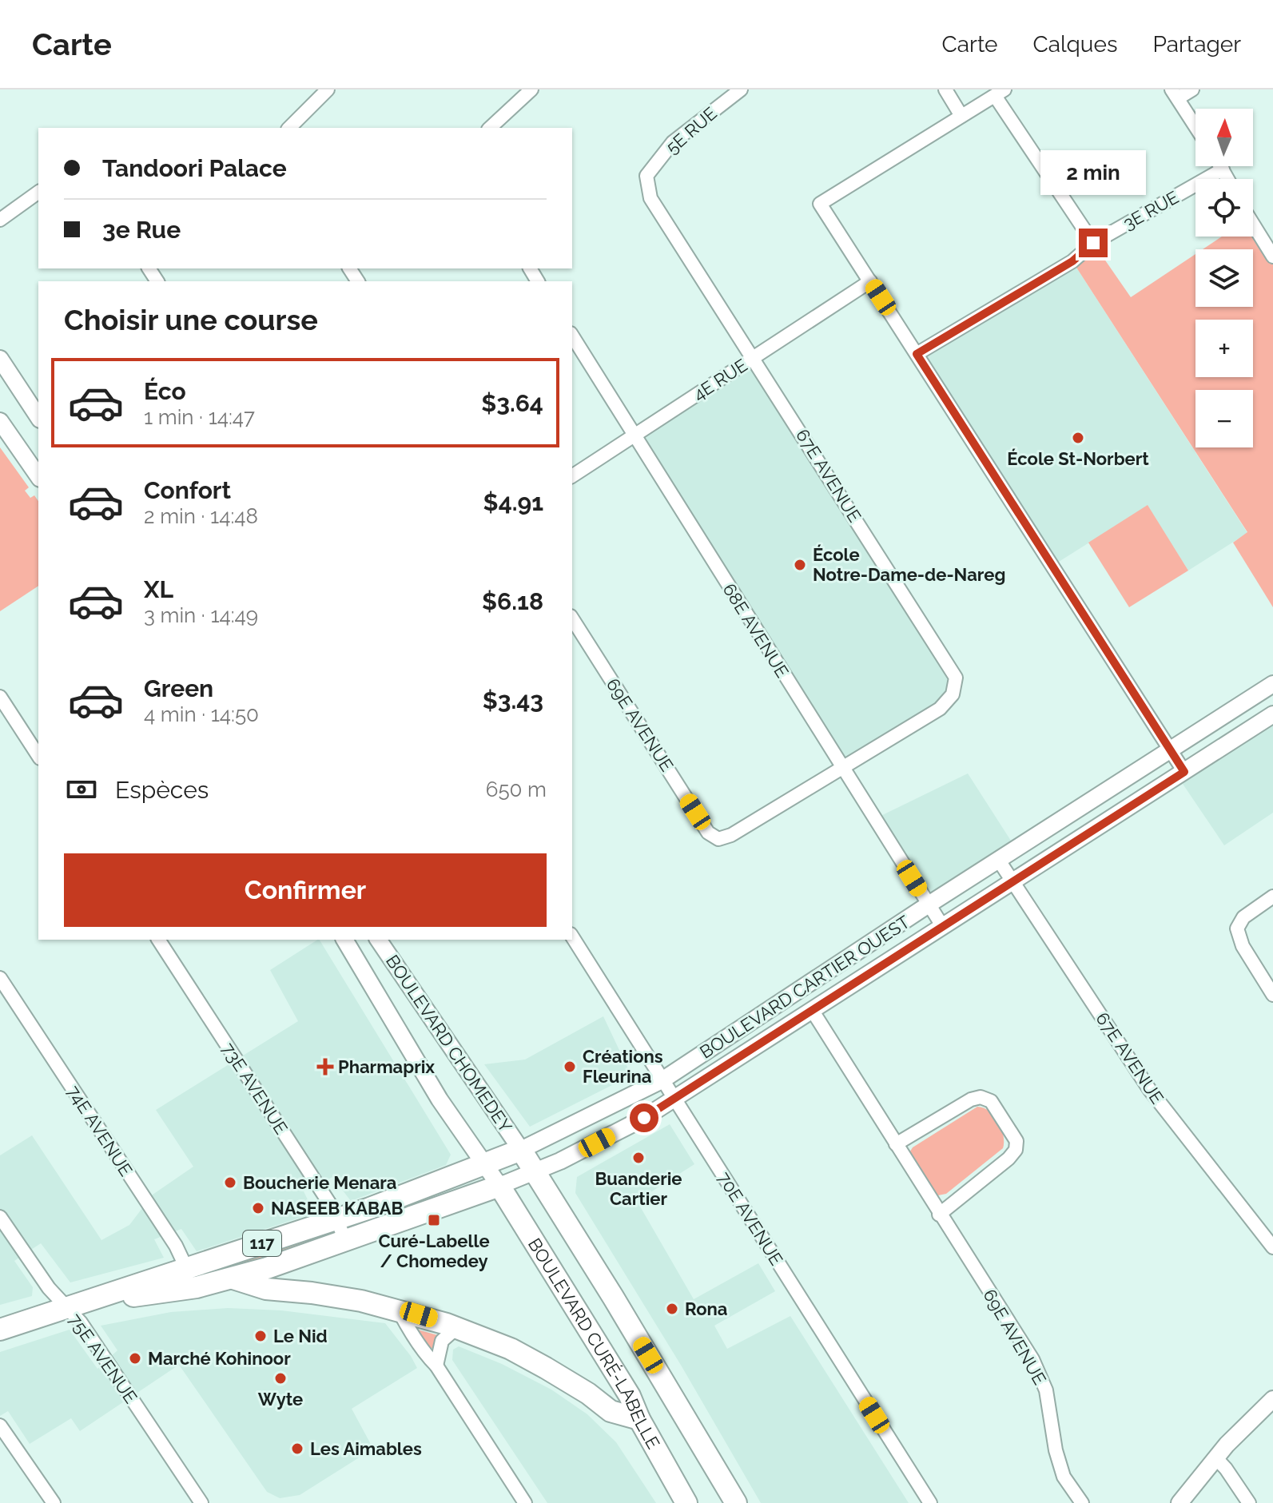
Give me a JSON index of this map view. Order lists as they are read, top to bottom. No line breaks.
{"streets":{"main road":["117","BOULEVARD CURÉ-LABELLE"],"street":["5E RUE","3E RUE","4E RUE","67E AVENUE","68E AVENUE","69E AVENUE","BOULEVARD CARTIER OUEST","BOULEVARD CHOMEDEY","73E AVENUE","74E AVENUE","70E AVENUE","75E AVENUE"]},"crossings":[["5E RUE","67E AVENUE"],["4E RUE","67E AVENUE"],["4E RUE","68E AVENUE"],["67E AVENUE","68E AVENUE"],["67E AVENUE","69E AVENUE"],["67E AVENUE","BOULEVARD CARTIER OUEST"],["68E AVENUE","69E AVENUE"],["68E AVENUE","BOULEVARD CARTIER OUEST"],["69E AVENUE","BOULEVARD CARTIER OUEST"],["BOULEVARD CARTIER OUEST","BOULEVARD CHOMEDEY"],["BOULEVARD CARTIER OUEST","70E AVENUE"],["BOULEVARD CARTIER OUEST","117"],["BOULEVARD CARTIER OUEST","BOULEVARD CURÉ-LABELLE"],["BOULEVARD CHOMEDEY","117"],["BOULEVARD CHOMEDEY","BOULEVARD CURÉ-LABELLE"],["73E AVENUE","117"],["74E AVENUE","117"],["117","BOULEVARD CURÉ-LABELLE"],["117","75E AVENUE"]],"places":{"other":["École St-Norbert","École Notre-Dame-de-Nareg","Créations Fleurina","Buanderie Cartier","Boucherie Menara","NASEEB KABAB","Rona","Le Nid","Marché Kohinoor","Wyte","Les Aimables"],"health":["Pharmaprix"],"transit":["Curé-Labelle / Chomedey"]},"north":"top","page":{"header":"Carte","nav":["Carte","Calques","Partager"],"map_buttons":["+","−"],"banner":["Tandoori Palace","3e Rue"],"bubble":"2 min","heading":"Choisir une course","list":[{"name":"Éco","note":"1 min · 14:47","value":"$3.64"},{"name":"Confort","note":"2 min · 14:48","value":"$4.91"},{"name":"XL","note":"3 min · 14:49","value":"$6.18"},{"name":"Green","note":"4 min · 14:50","value":"$3.43"}],"pay":["Espèces","650 m"],"buttons":"Confirmer"}}
